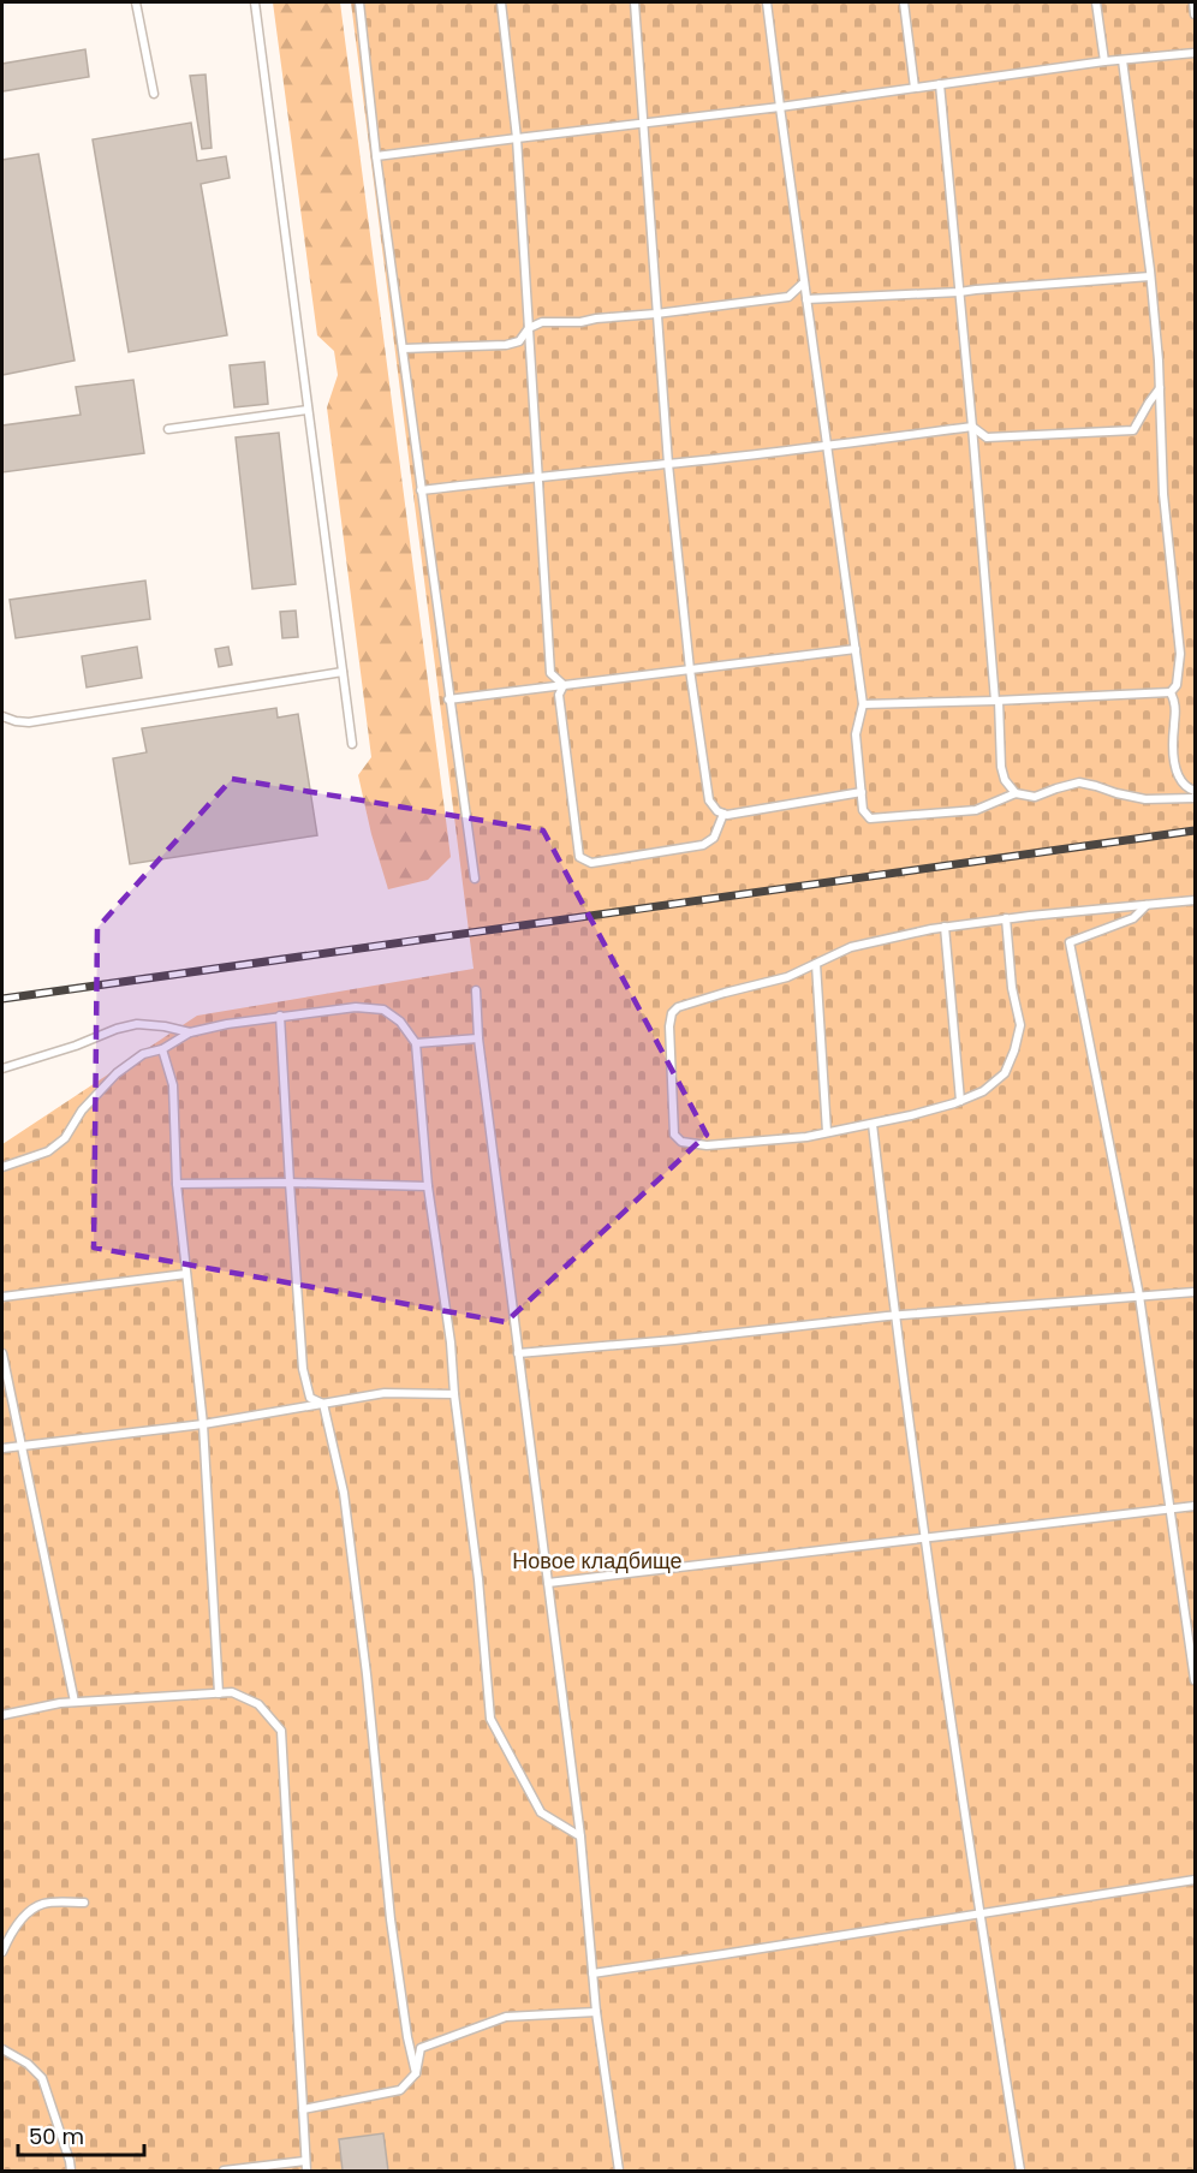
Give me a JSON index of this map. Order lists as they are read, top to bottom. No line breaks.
{"parks":["Новое кладбище"],"scale_bar":"50 m"}
